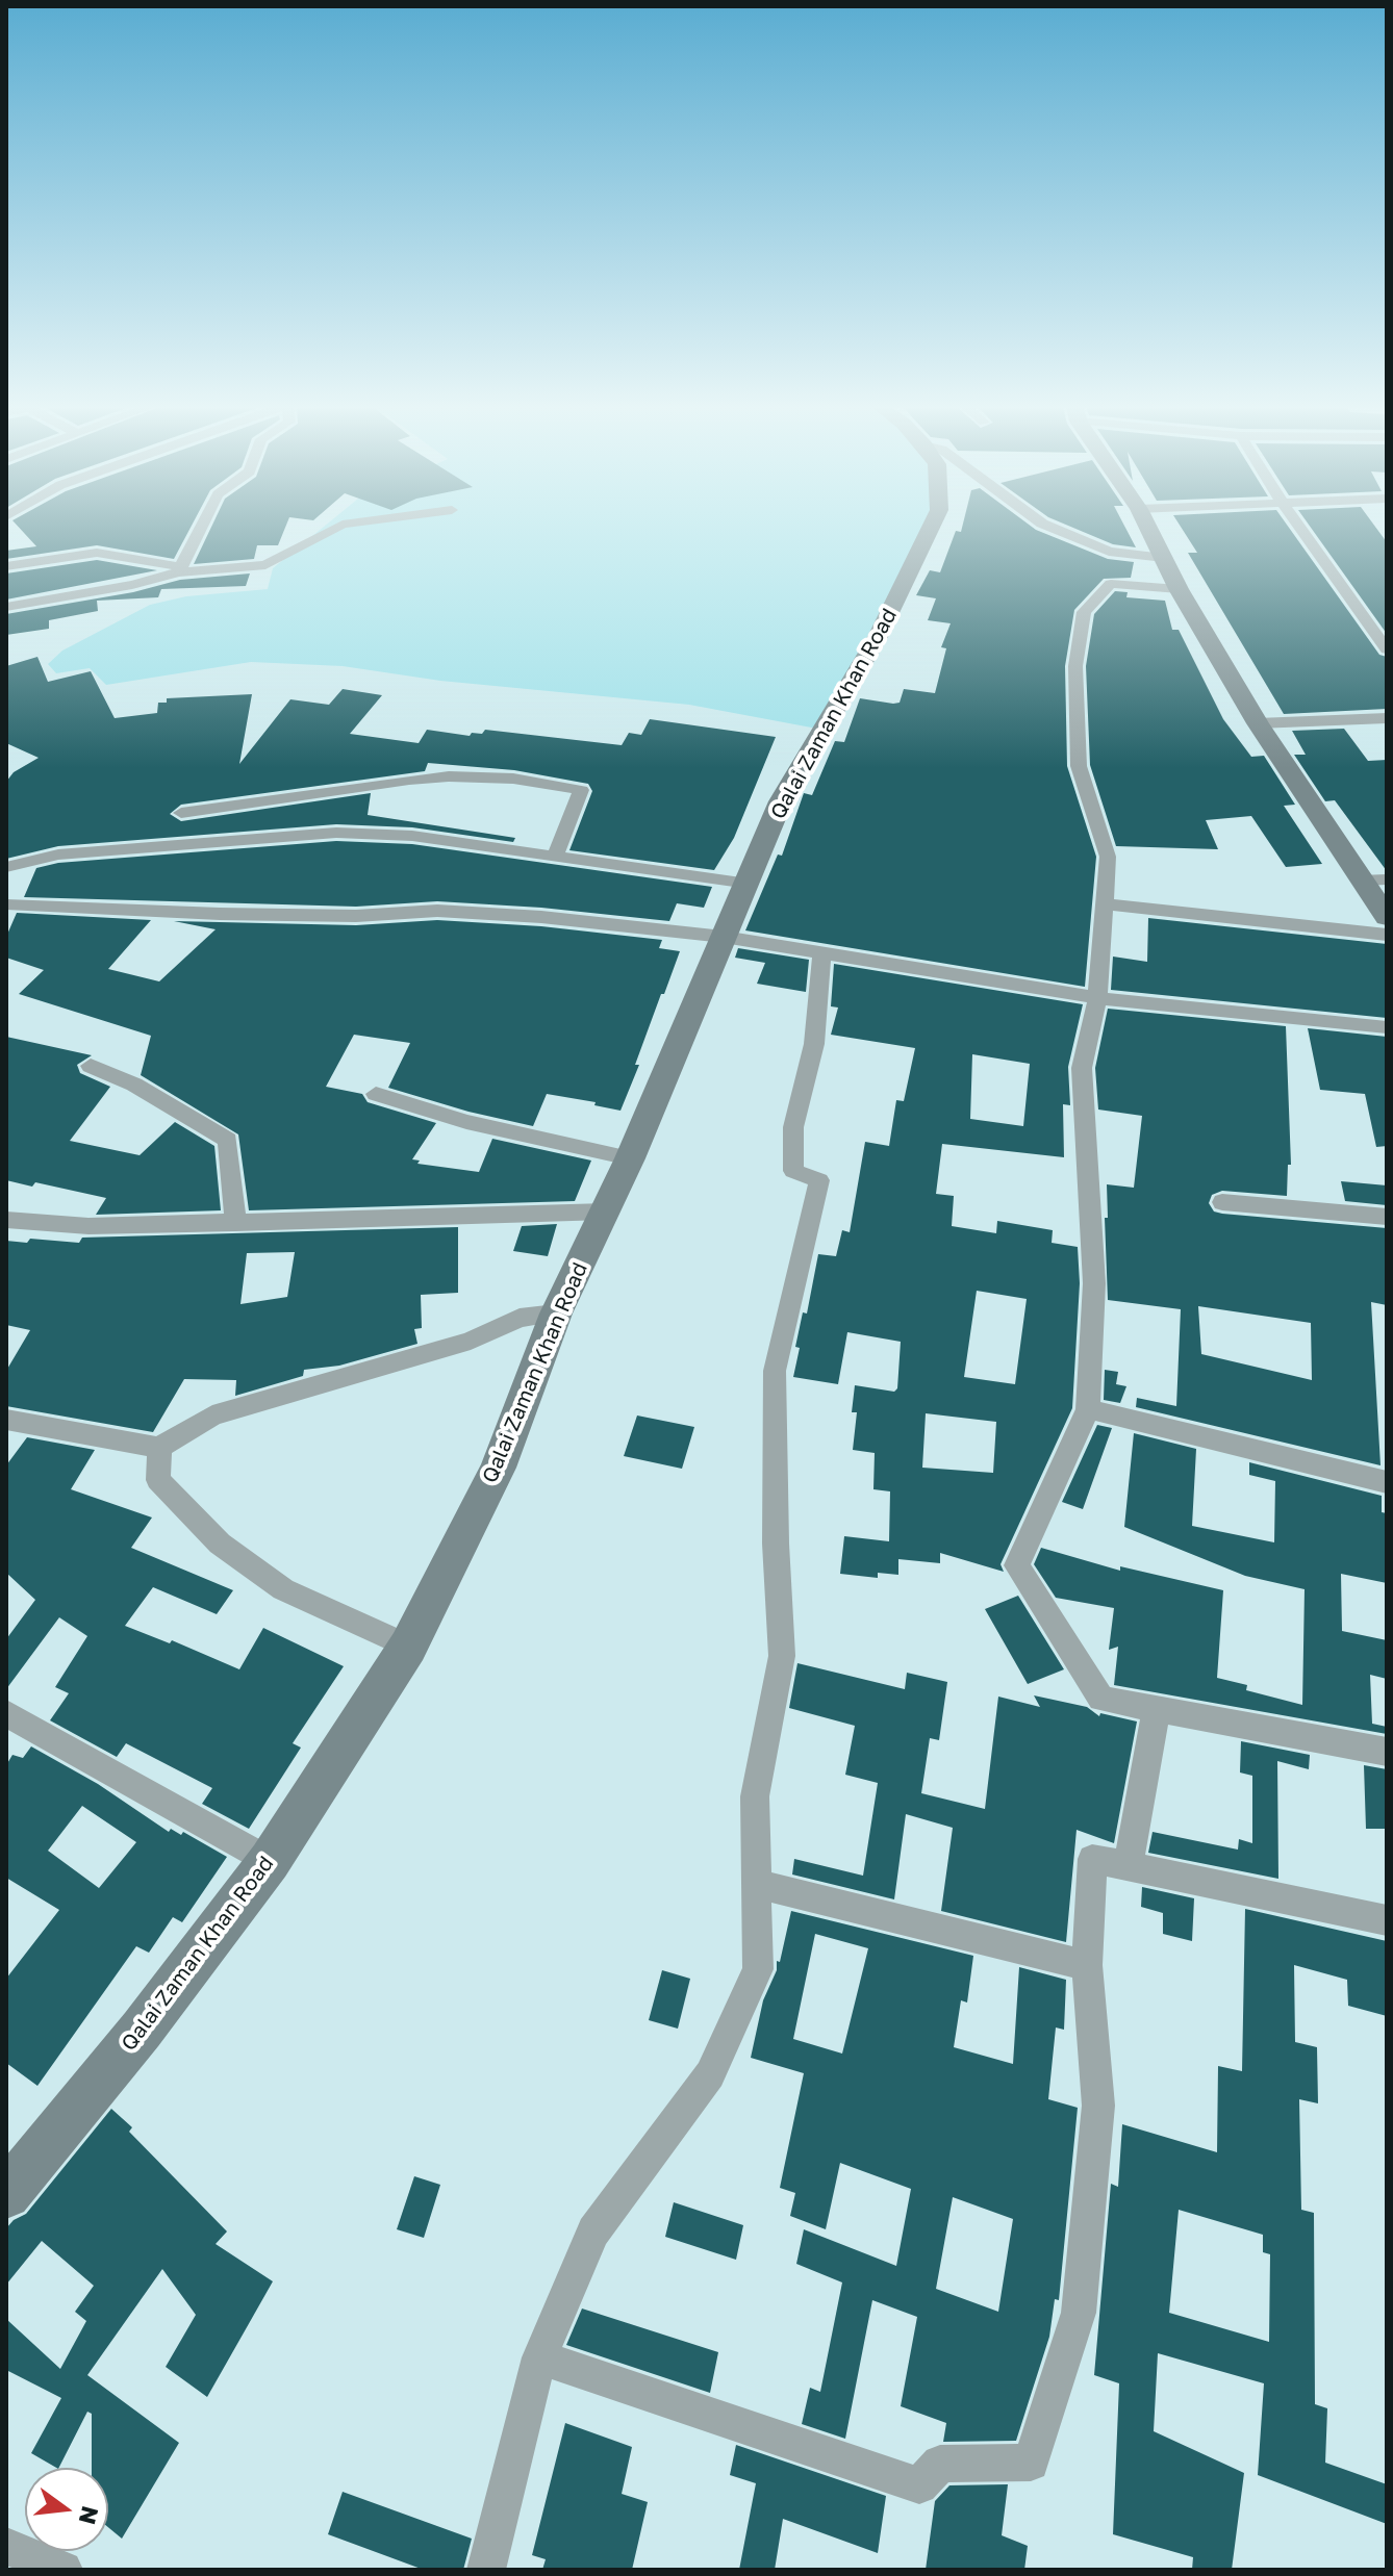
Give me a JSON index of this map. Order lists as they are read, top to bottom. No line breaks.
{"streets":{"street":["Qalai Zaman Khan Road"]},"north":"right"}
